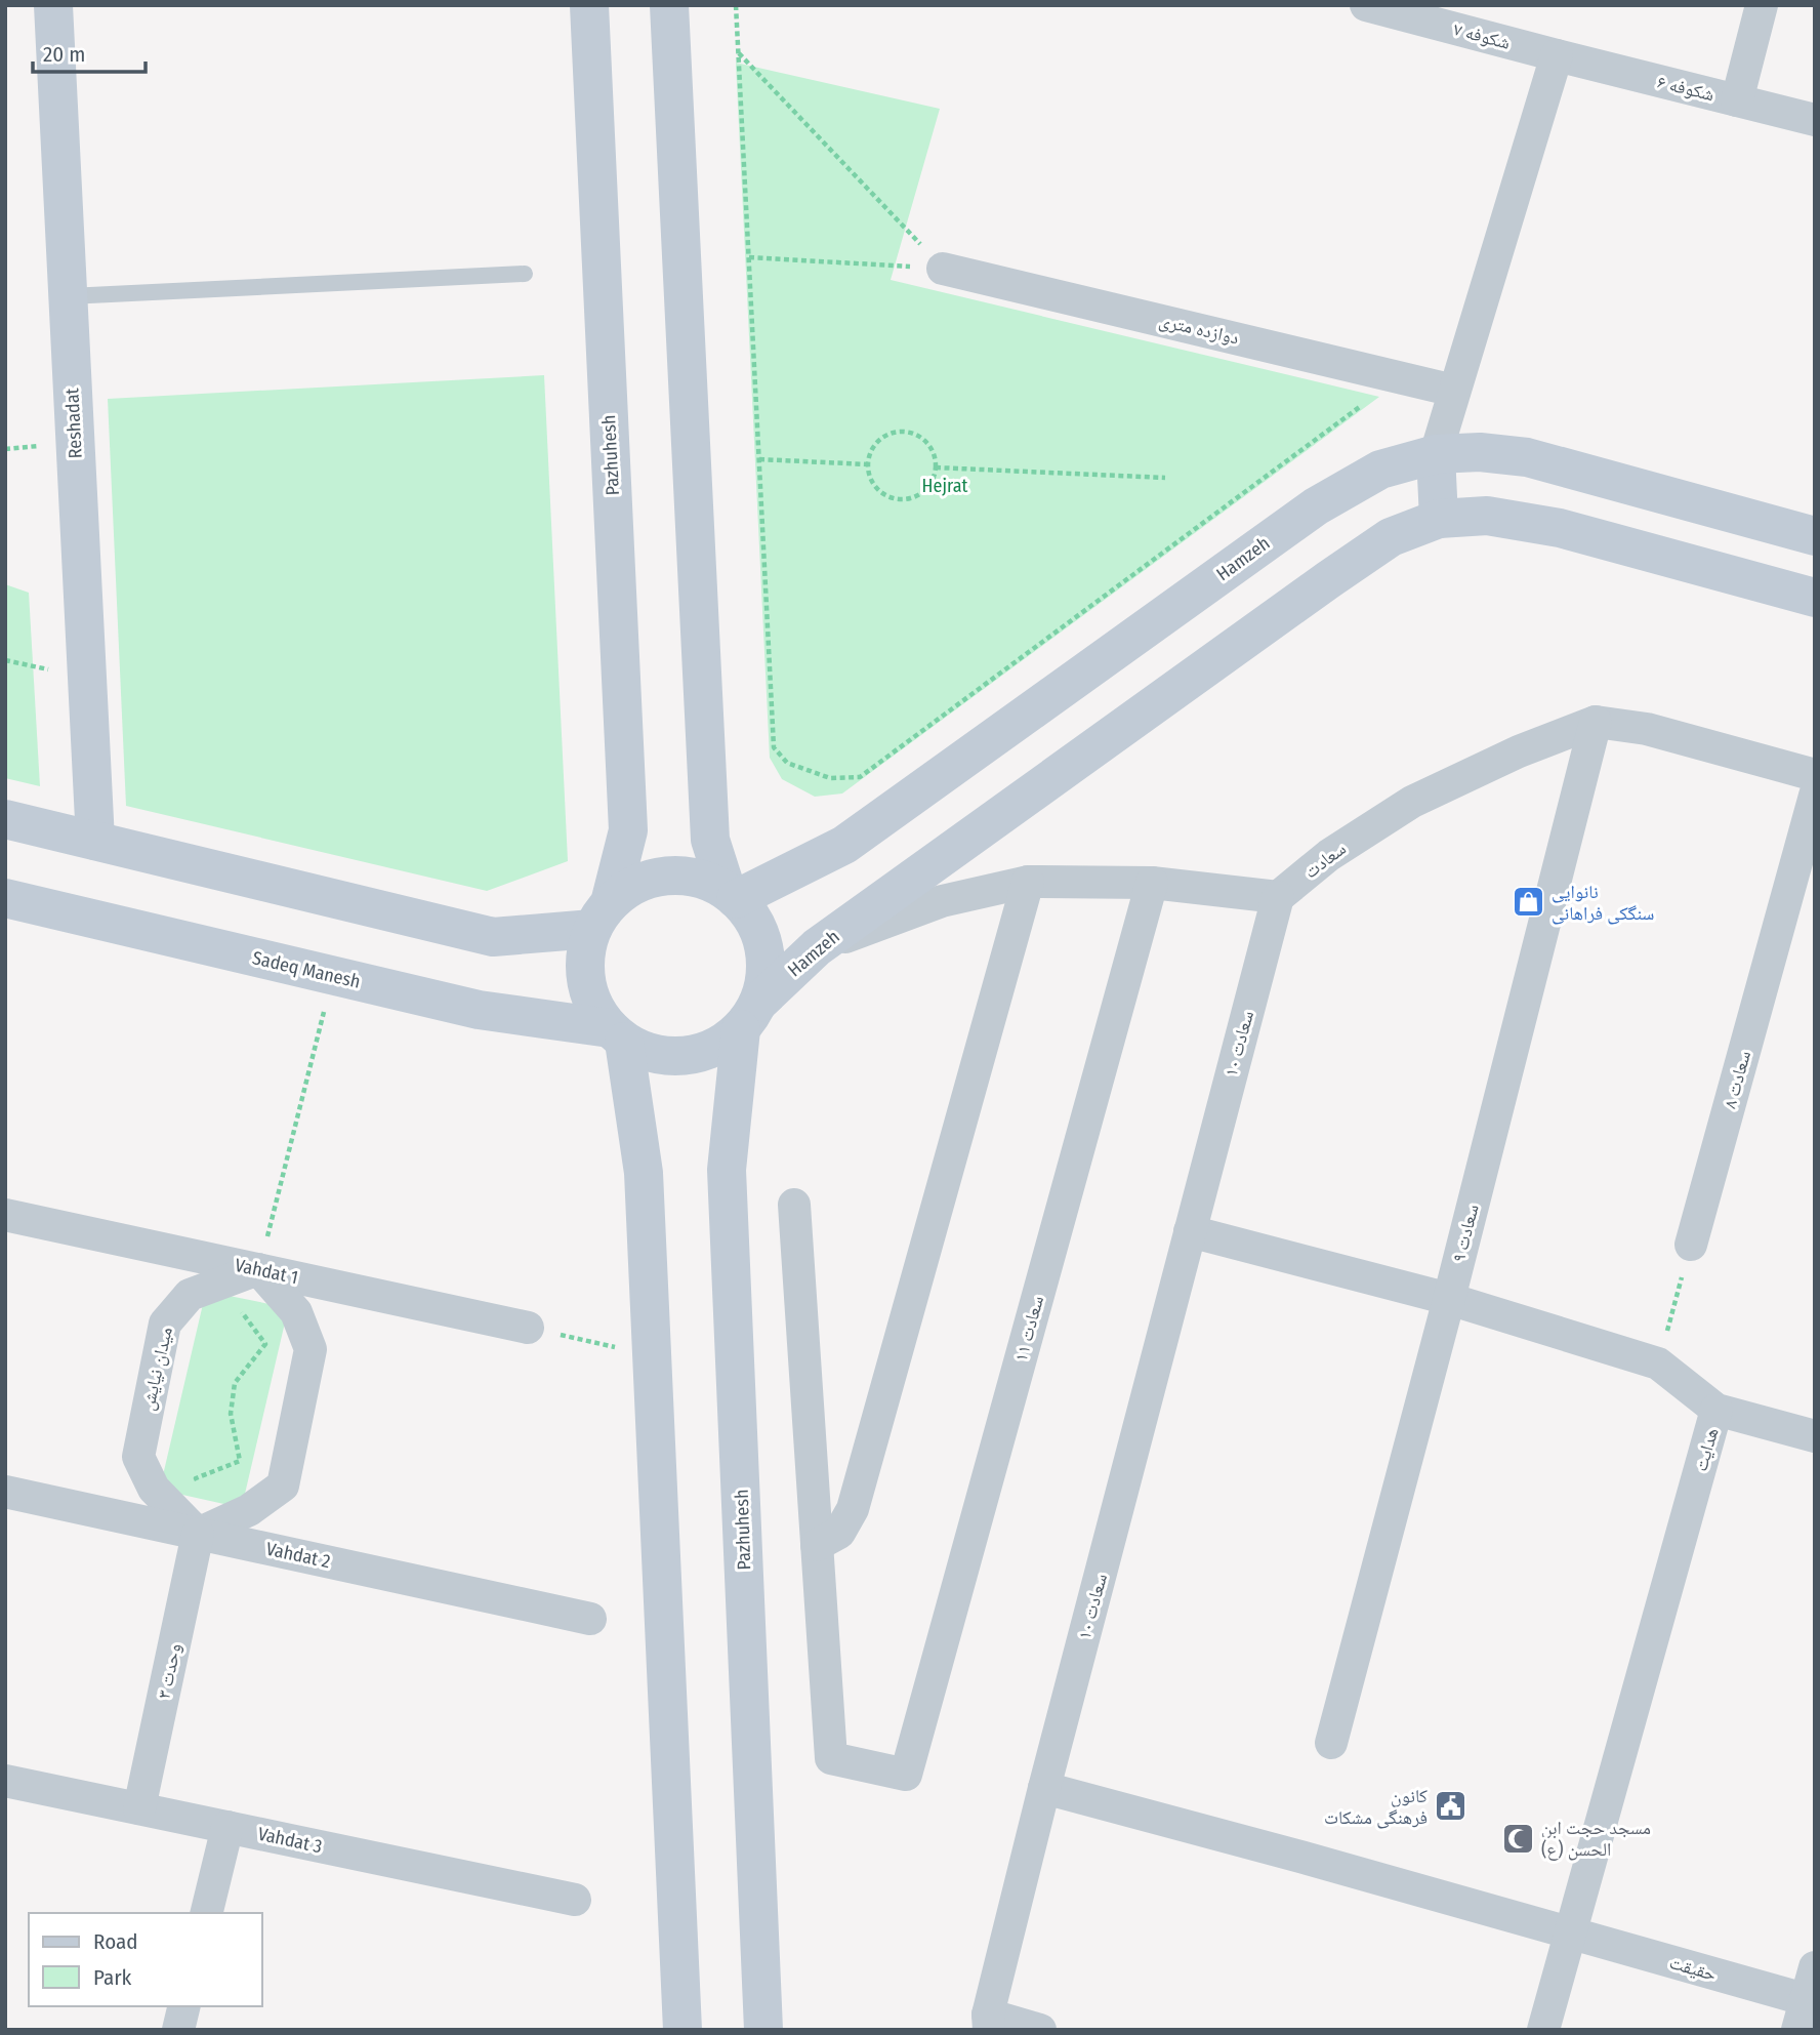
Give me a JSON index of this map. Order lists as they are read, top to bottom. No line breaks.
{"streets":{"street":["شکوفه ۷","شکوفه ۶","دوازده متری","Reshadat","Pazhuhesh","Hamzeh","سعادت","Sadeq Manesh","سعادت ۱۰","سعادت ۸","سعادت ۹","Vahdat 1","سعادت ۱۱","میدان نیایش","هدایت","Vahdat 2","وحدت ۳","Vahdat 3","حقیقت"]},"crossings":[["شکوفه ۷","شکوفه ۶"],["Pazhuhesh","Hamzeh"],["Pazhuhesh","Sadeq Manesh"],["Hamzeh","Sadeq Manesh"],["سعادت","سعادت ۱۰"],["سعادت","سعادت ۹"],["سعادت ۱۰","هدایت"],["سعادت ۹","هدایت"],["Vahdat 1","میدان نیایش"],["میدان نیایش","Vahdat 2"],["میدان نیایش","وحدت ۳"],["هدایت","حقیقت"],["Vahdat 2","وحدت ۳"],["وحدت ۳","Vahdat 3"]],"parks":["Hejrat"],"places":{"shop":["نانوایی سنگکی فراهانی"],"public building":["کانون فرهنگی مشکات"],"mosque":["مسجد حجت ابن الحسن (ع)"]},"legend":["Road","Park"],"scale_bar":"20 m"}
